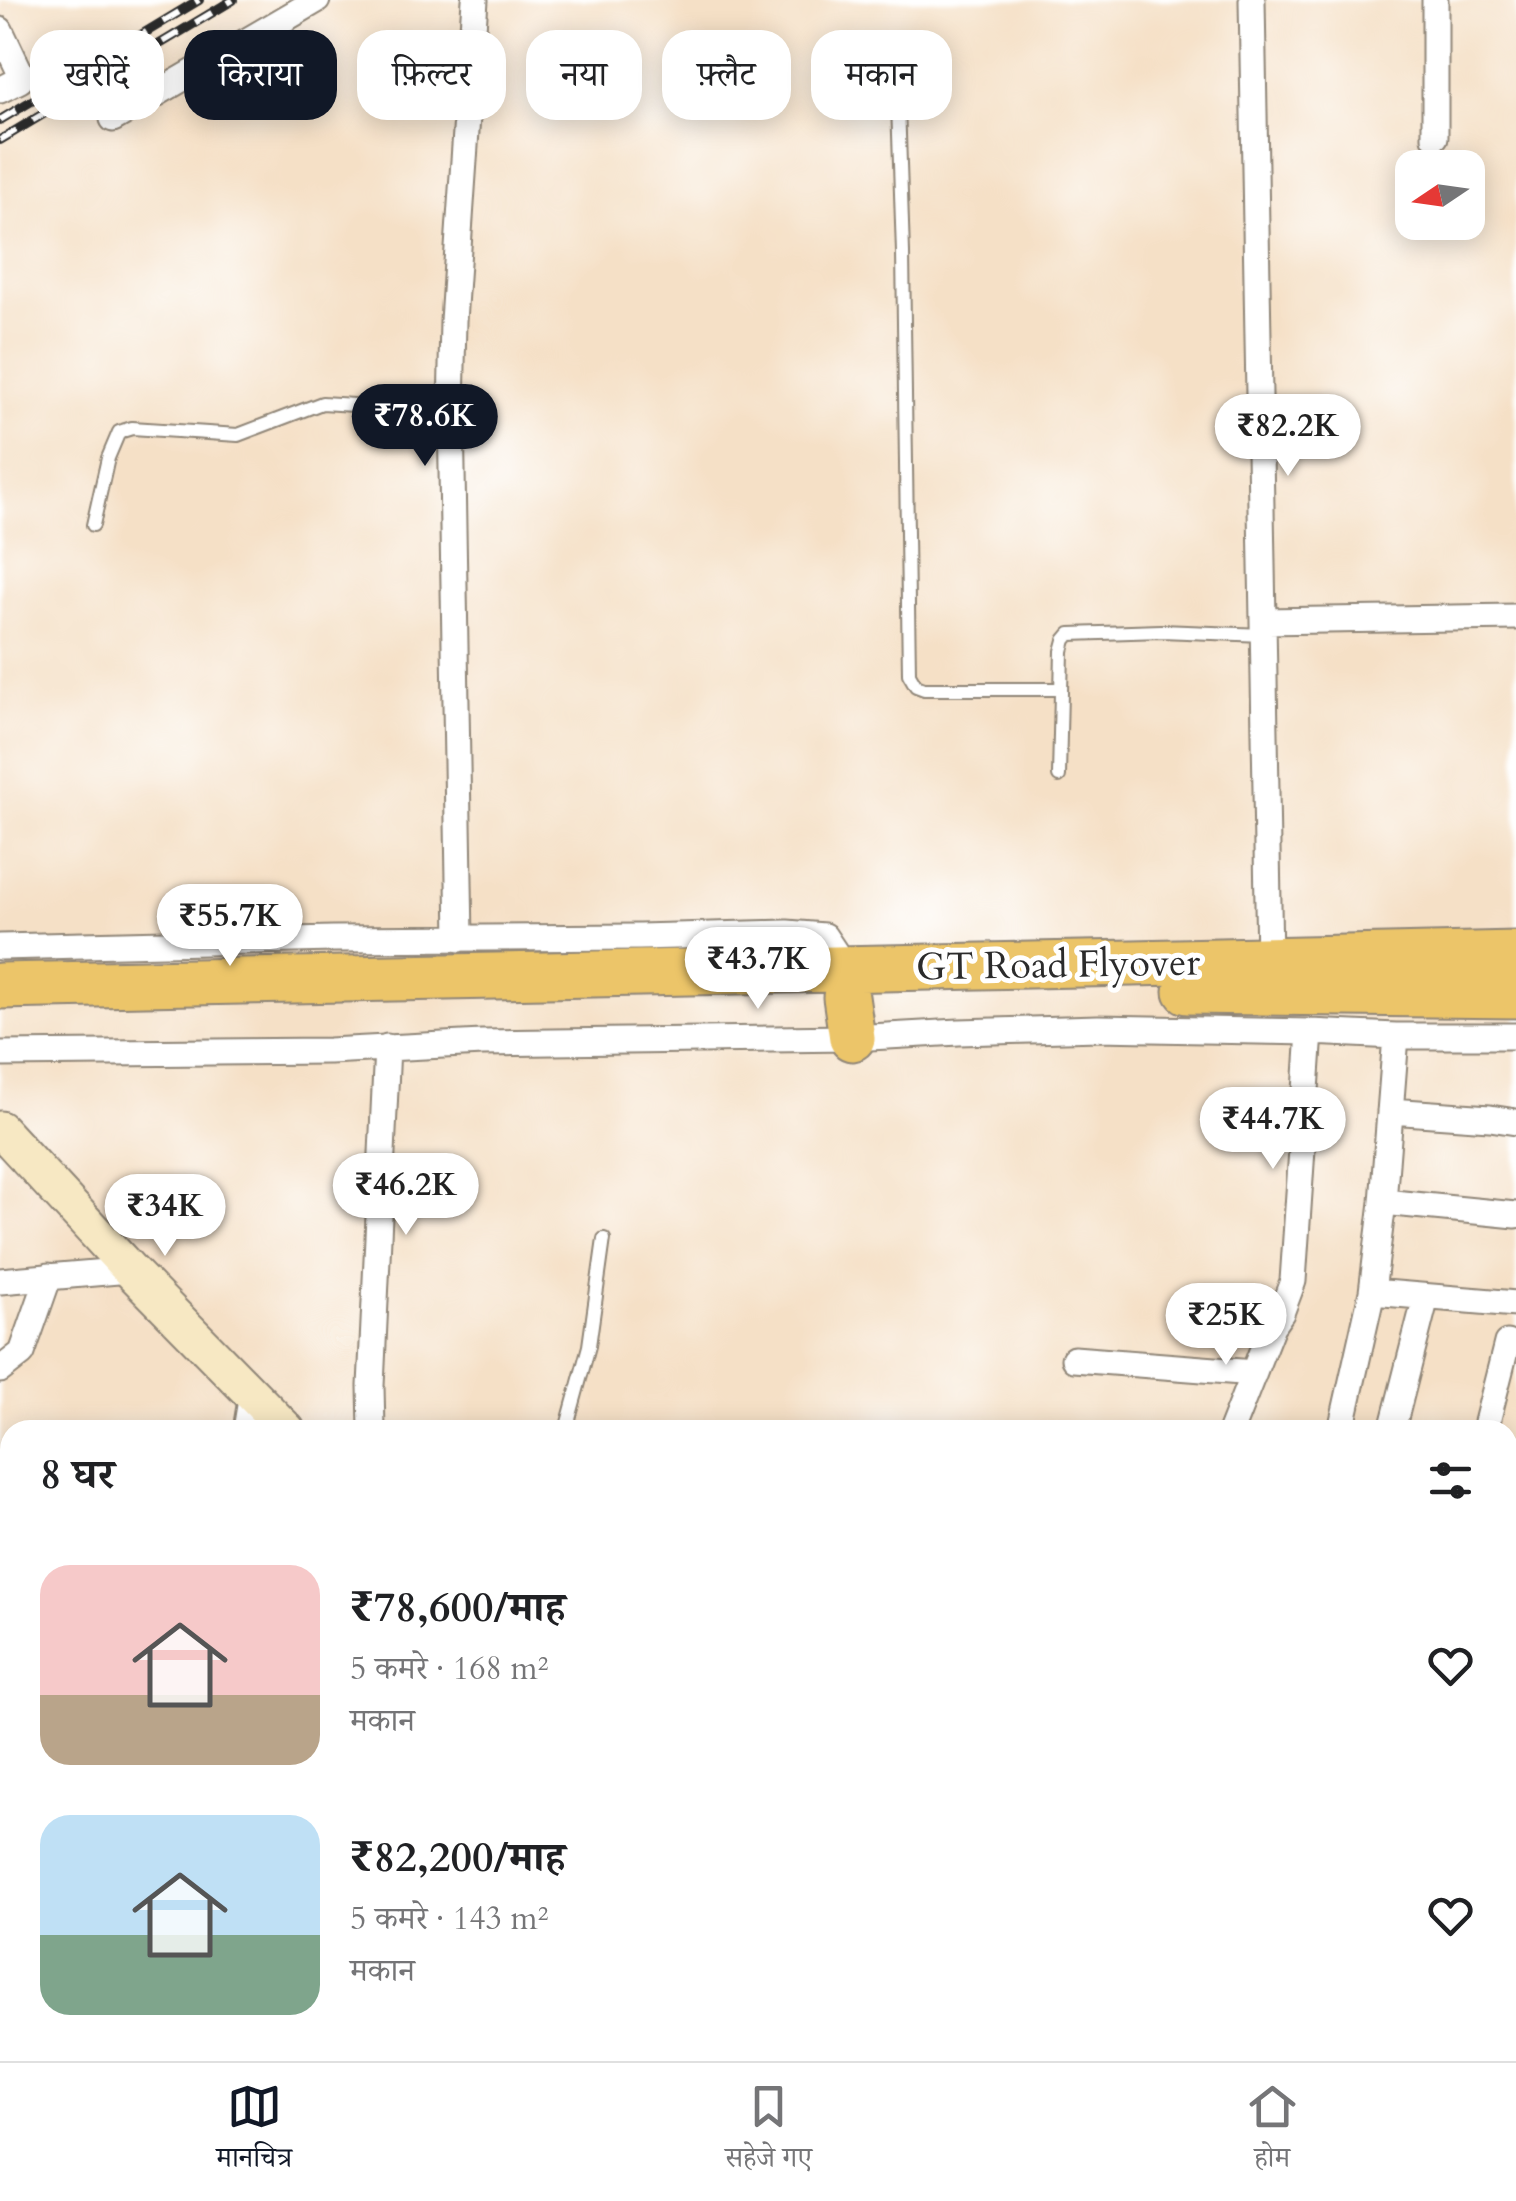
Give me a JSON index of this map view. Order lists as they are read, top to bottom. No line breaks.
{"streets":{"highway":["GT Road Flyover"]},"north":"left","page":{"chip":["खरीदें","किराया","फ़िल्टर","नया","फ़्लैट","मकान"],"price":["₹78.6K","₹82.2K","₹55.7K","₹43.7K","₹44.7K","₹46.2K","₹34K","₹25K"],"heading":"8 घर","list":[{"name":"₹78,600/माह","note":"5 कमरे · 168 m² · मकान"},{"name":"₹82,200/माह","note":"5 कमरे · 143 m² · मकान"}],"tabs":["मानचित्र","सहेजे गए","होम"]}}
